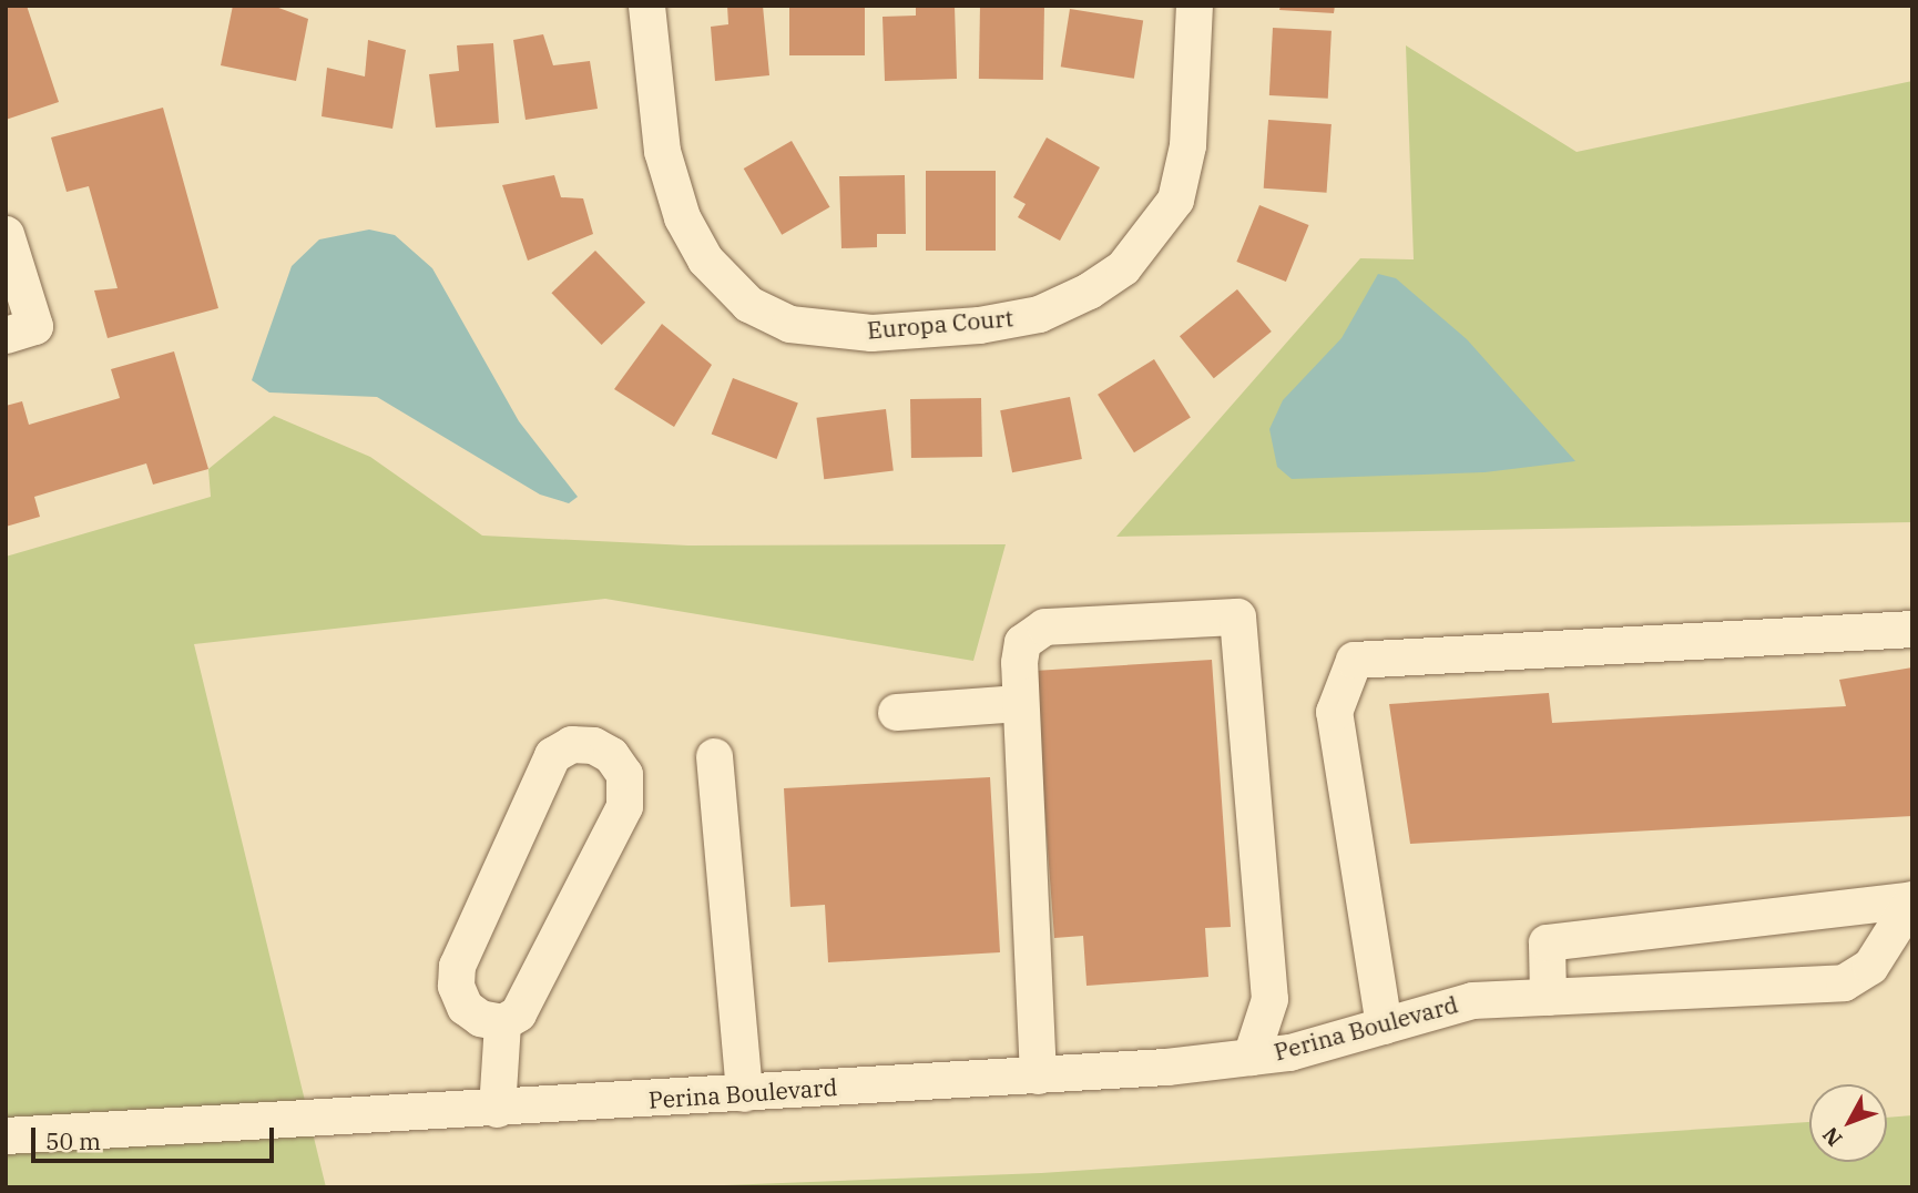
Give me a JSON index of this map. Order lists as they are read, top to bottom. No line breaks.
{"streets":{"street":["Europa Court","Perina Boulevard"]},"scale_bar":"50 m","north":"bottom left"}
